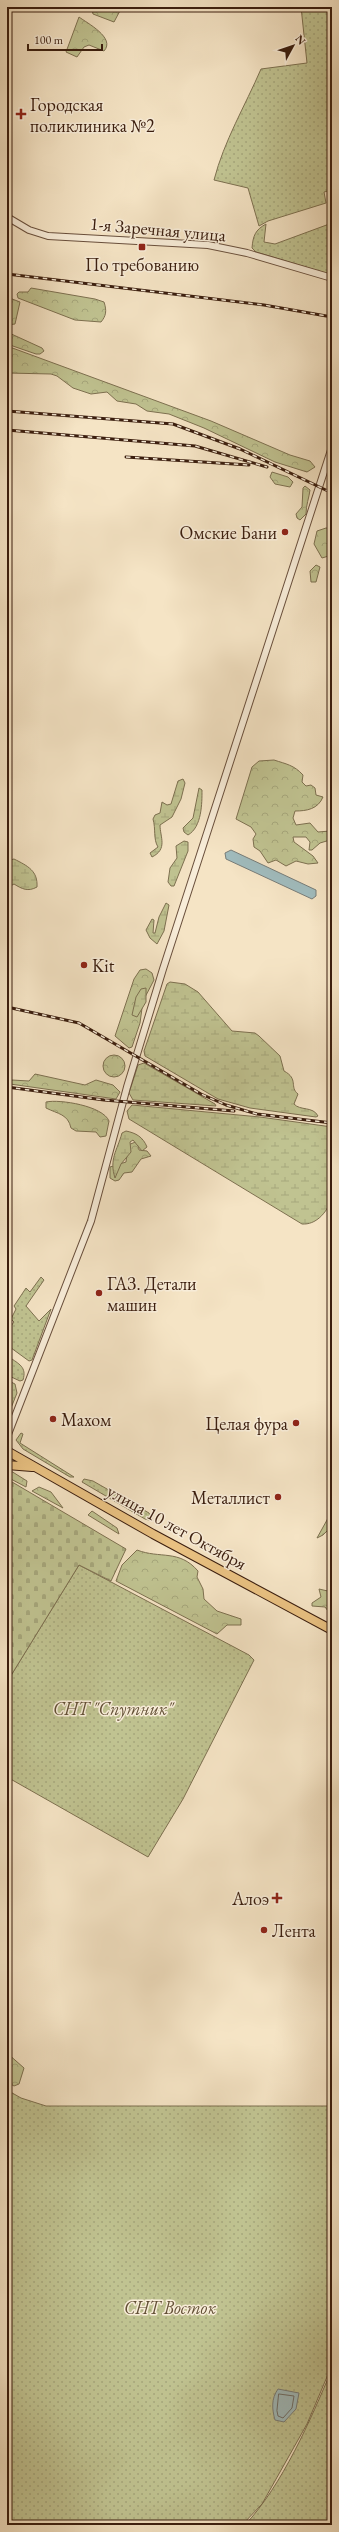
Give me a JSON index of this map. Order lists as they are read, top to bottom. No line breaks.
{"streets":{"main road":["улица 10 лет Октября"],"street":["1-я Заречная улица"]},"parks":["СНТ \"Спутник\"","СНТ Восток"],"places":{"health":["Городская поликлиника №2","Алоэ"],"transit":["По требованию"],"other":["Омские Бани","Kit","ГАЗ. Детали машин","Махом","Целая фура","Металлист","Лента"]},"scale_bar":"100 m","north":"top right"}
